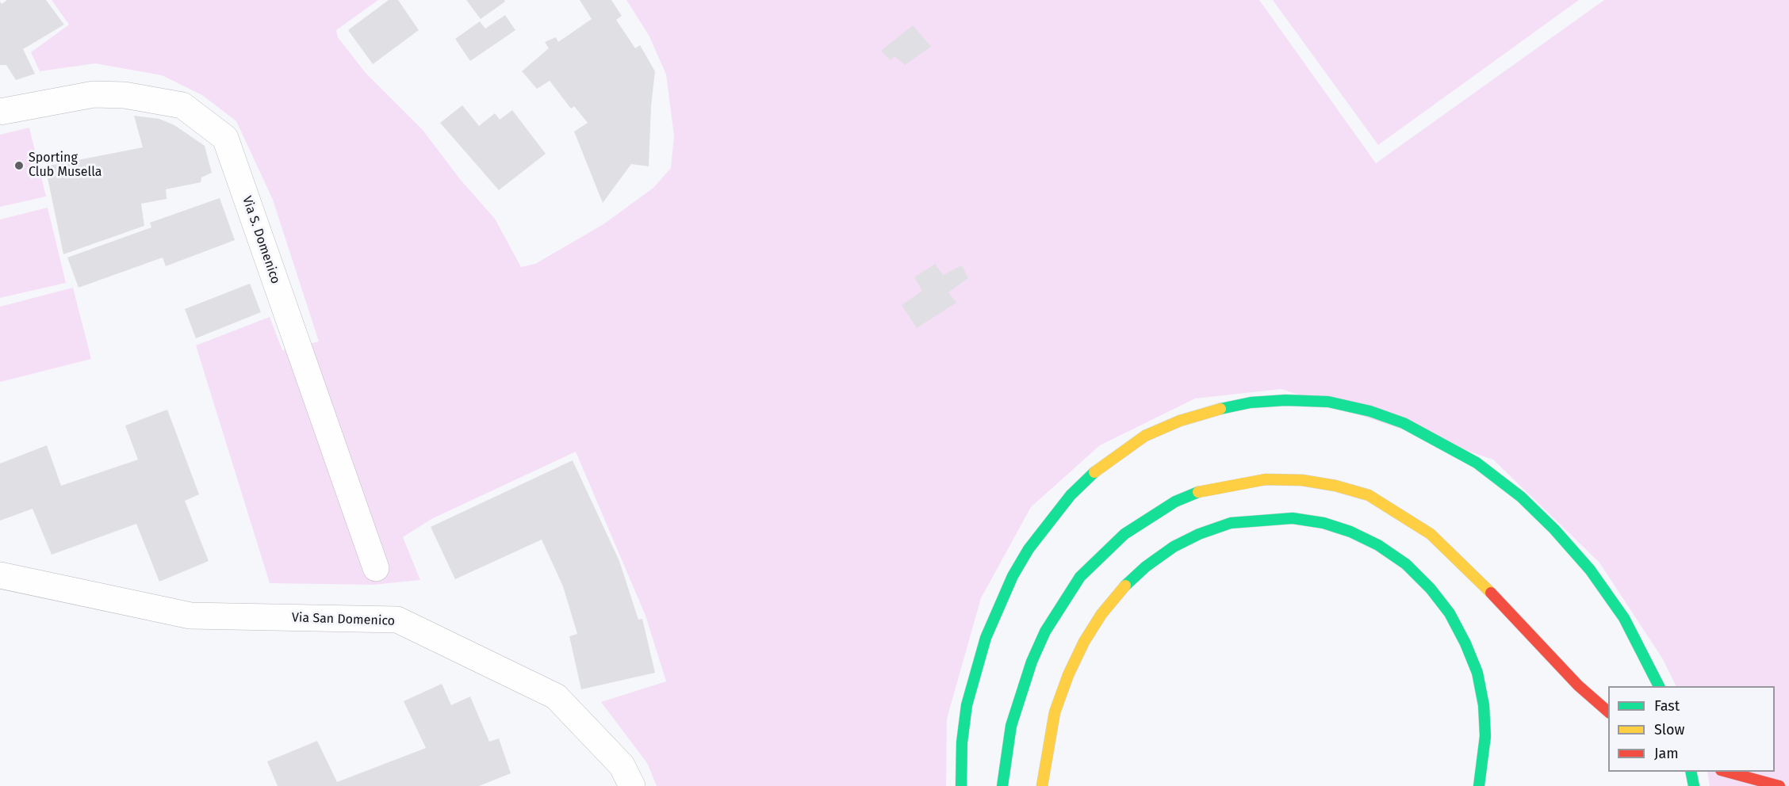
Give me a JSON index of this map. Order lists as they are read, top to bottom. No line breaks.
{"streets":{"street":["Via S. Domenico","Via San Domenico"]},"places":["Sporting Club Musella"],"legend":["Fast","Slow","Jam"]}
